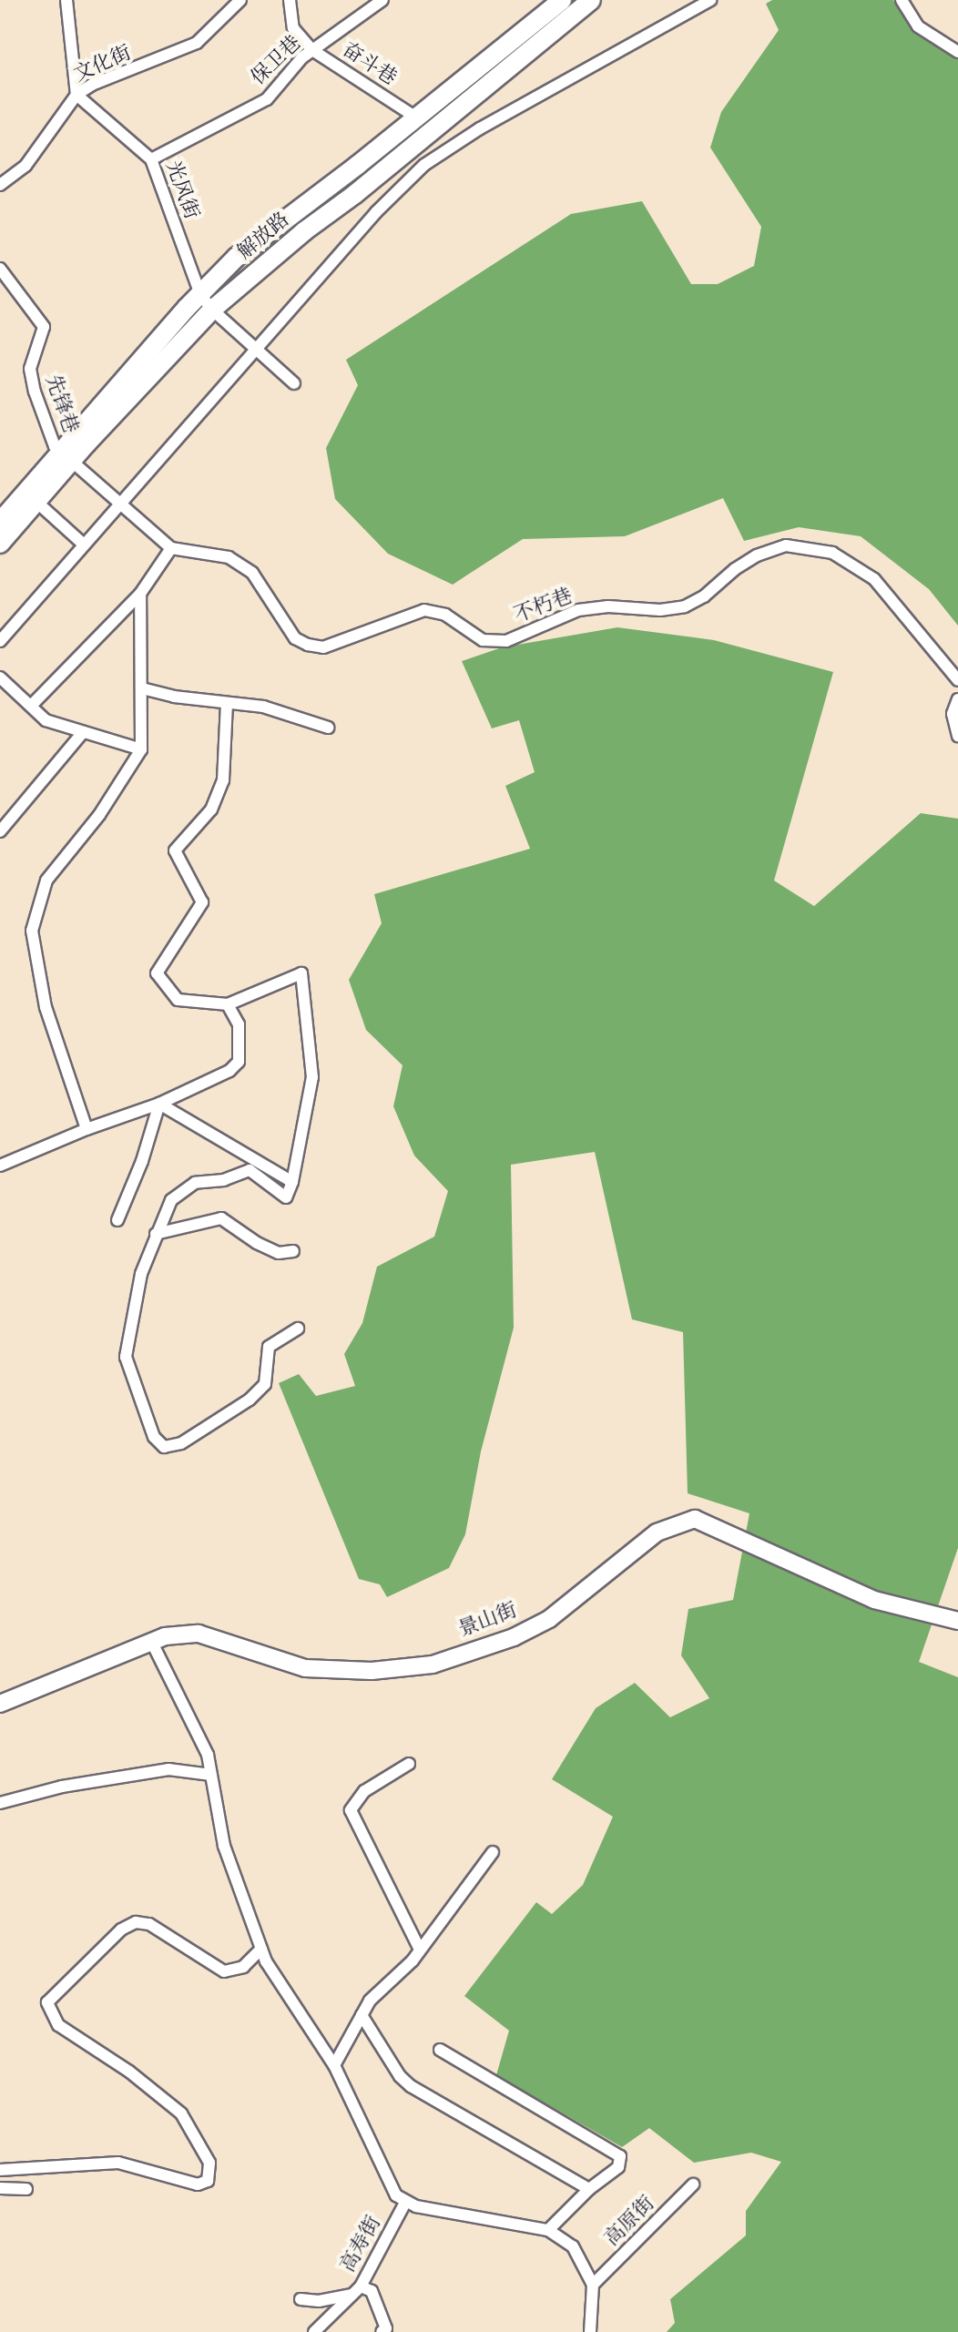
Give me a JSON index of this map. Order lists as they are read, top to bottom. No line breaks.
{"streets":{"main road":["解放路"],"street":["保卫巷","文化街","奋斗巷","光风街","先锋巷","不朽巷","景山街","高原街","高寿街"]},"crossings":[["保卫巷","奋斗巷"],["保卫巷","光风街"],["文化街","光风街"],["奋斗巷","解放路"],["光风街","解放路"],["解放路","先锋巷"]]}
